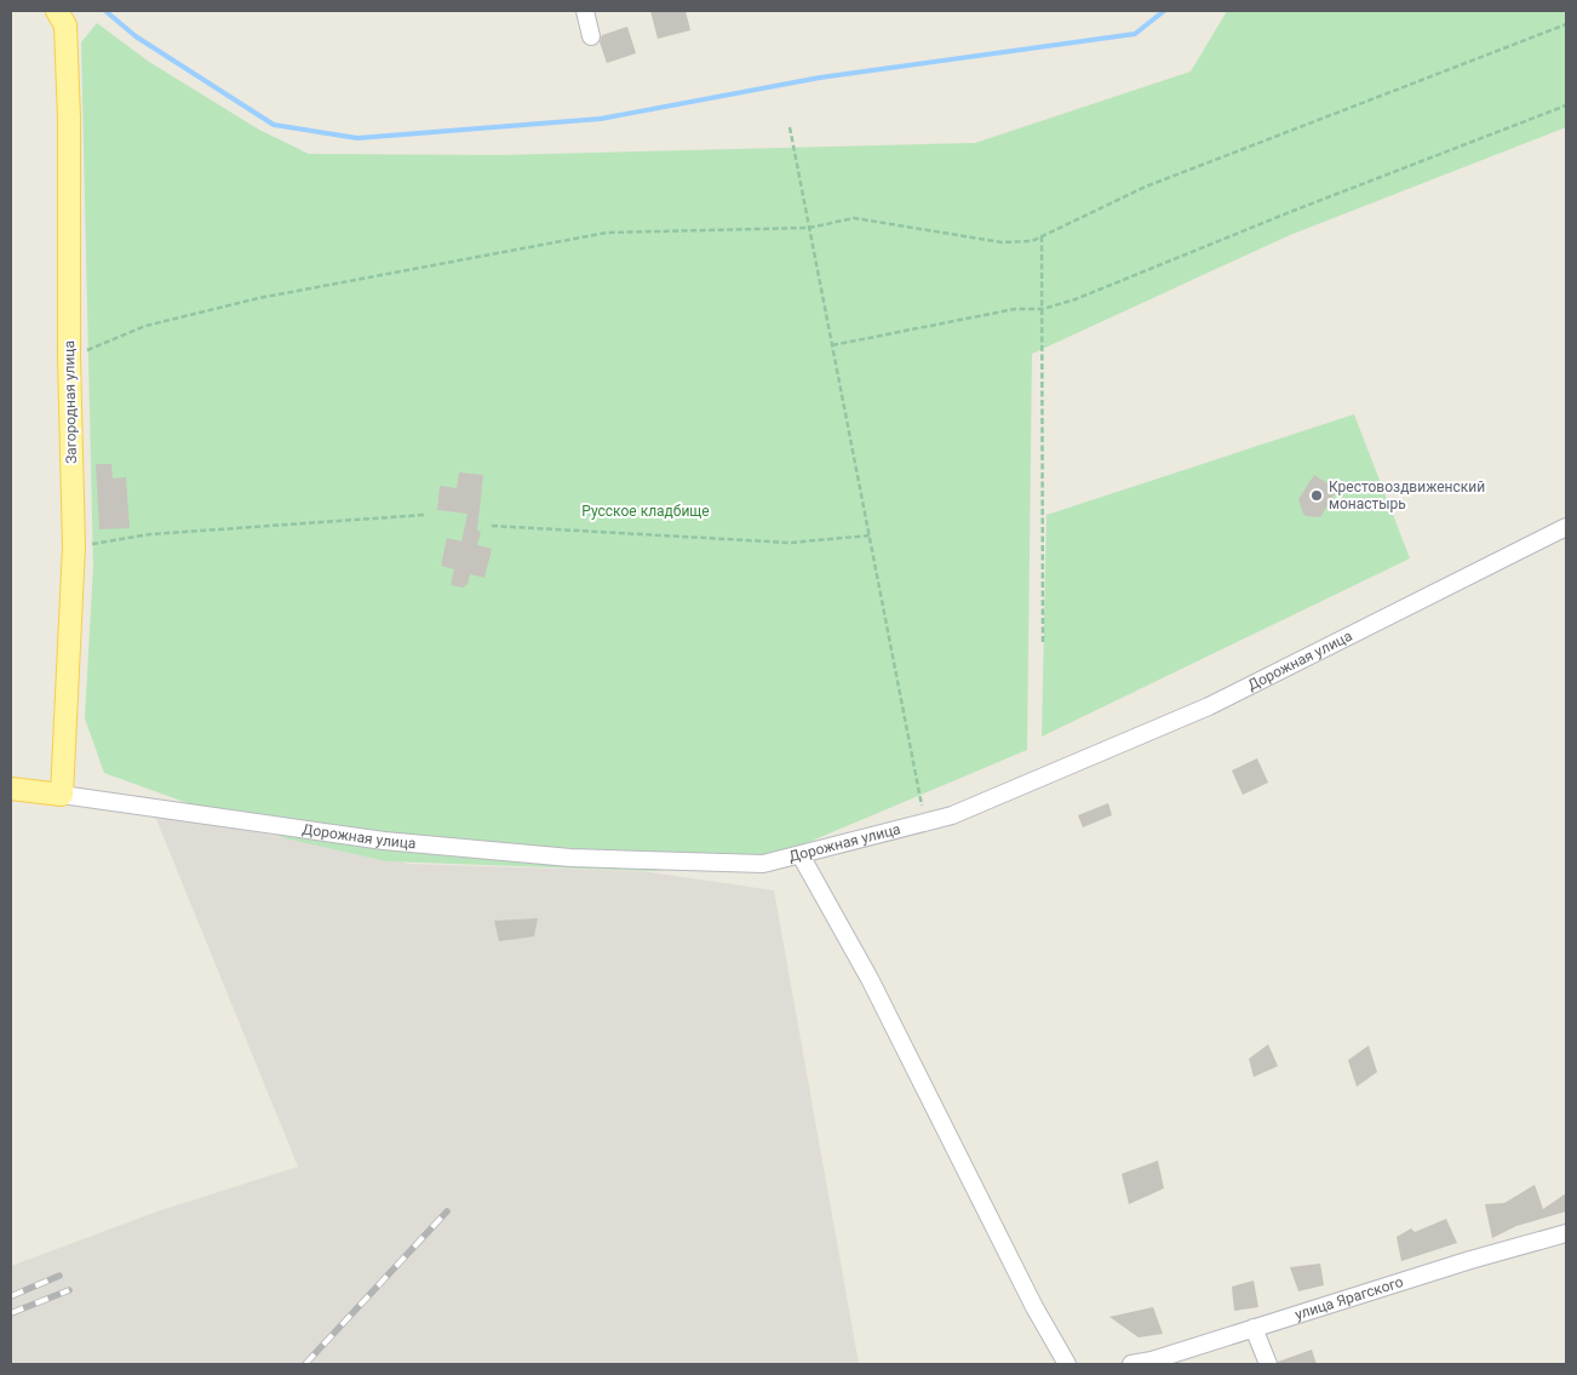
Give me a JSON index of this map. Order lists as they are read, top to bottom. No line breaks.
{"streets":{"main road":["Загородная улица"],"street":["Дорожная улица","улица Ярагского"]},"crossings":[["Загородная улица","Дорожная улица"]],"parks":["Русское кладбище"],"places":["Крестовоздвиженский монастырь"]}
